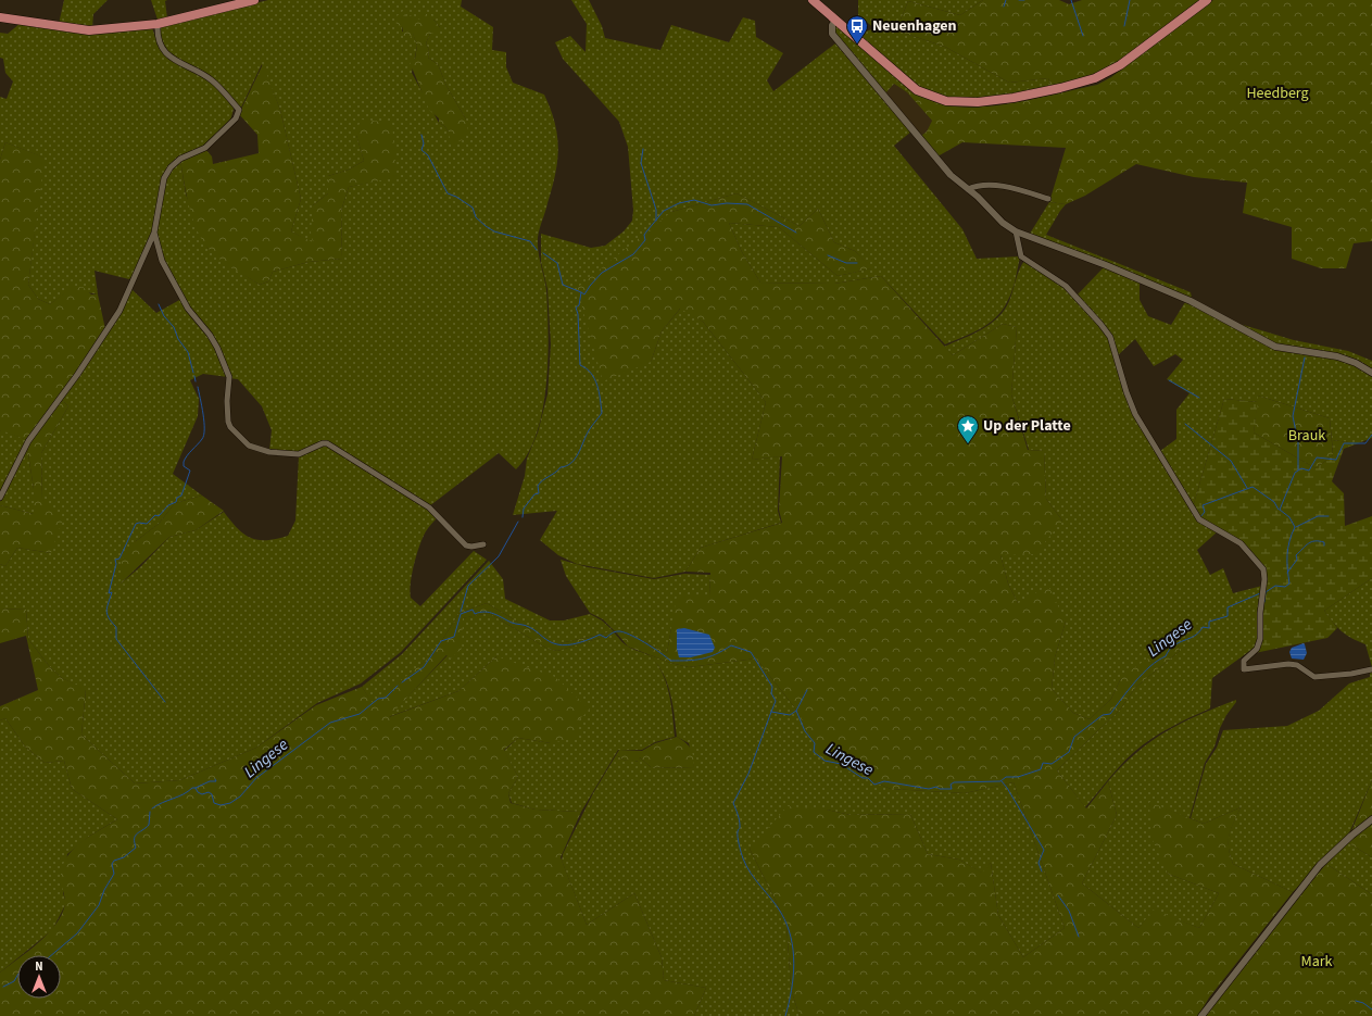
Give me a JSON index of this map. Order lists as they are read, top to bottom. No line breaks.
{"water":["Lingese"],"parks":["Heedberg","Brauk","Mark"],"places":{"bus stop":["Neuenhagen"],"place":["Up der Platte"]},"north":"top"}
